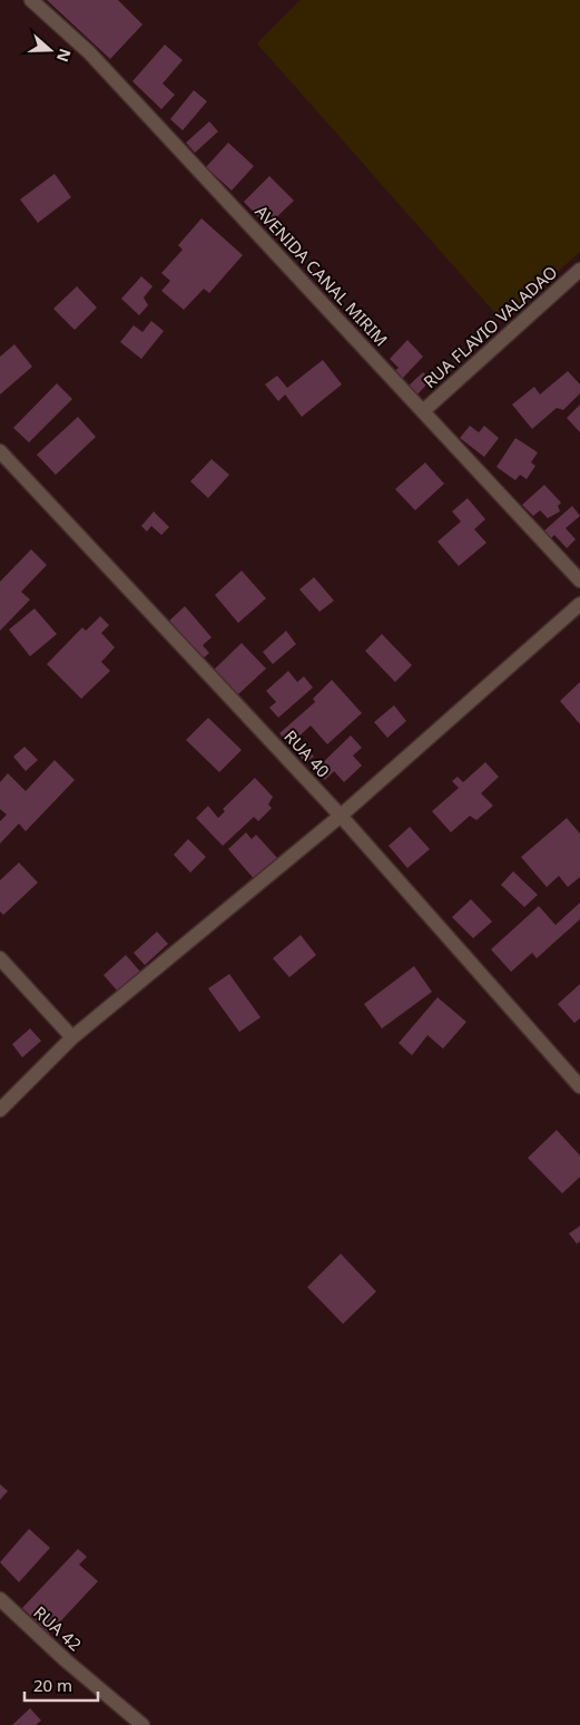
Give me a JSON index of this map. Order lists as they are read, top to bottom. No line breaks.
{"streets":{"street":["AVENIDA CANAL MIRIM","RUA FLAVIO VALADAO","RUA 40","RUA 42"]},"crossings":[["AVENIDA CANAL MIRIM","RUA FLAVIO VALADAO"]],"scale_bar":"20 m","north":"right"}
